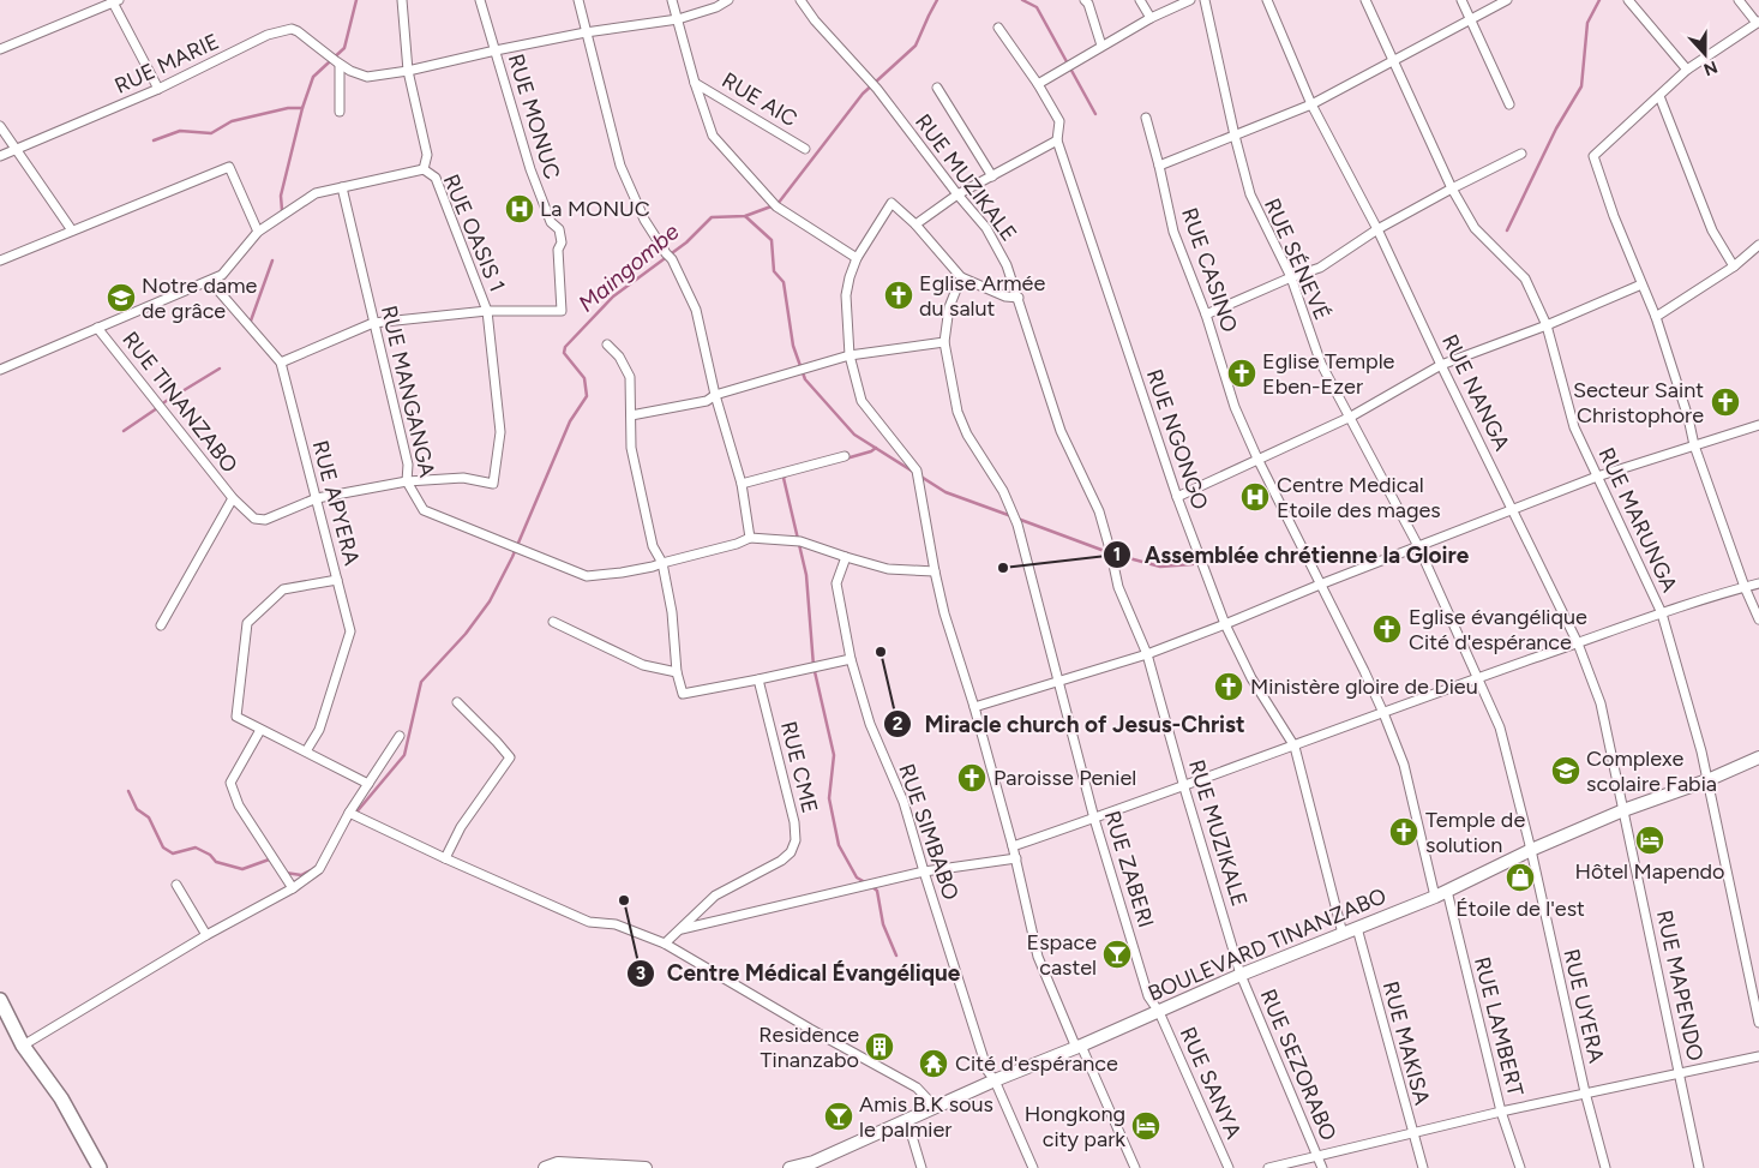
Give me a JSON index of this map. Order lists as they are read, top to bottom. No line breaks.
{"streets":{"street":["RUE MARIE","RUE AIC","RUE MONUC","RUE MUZIKALE","RUE OASIS 1","RUE SÉNEVÉ","RUE CASINO","RUE MANGANGA","RUE NANGA","RUE TINANZABO","RUE NGONGO","RUE APYERA","RUE MARUNGA","RUE CME","RUE SIMBABO","RUE ZABERI","BOULEVARD TINANZABO","RUE MAPENDO","RUE UYERA","RUE LAMBERT","RUE MAKISA","RUE SEZORABO","RUE SANYA"]},"crossings":[["RUE MONUC","RUE OASIS 1"],["RUE MUZIKALE","BOULEVARD TINANZABO"],["RUE MUZIKALE","RUE SEZORABO"],["RUE OASIS 1","RUE MANGANGA"],["RUE SÉNEVÉ","BOULEVARD TINANZABO"],["RUE SÉNEVÉ","RUE UYERA"],["RUE CASINO","BOULEVARD TINANZABO"],["RUE CASINO","RUE LAMBERT"],["RUE NANGA","BOULEVARD TINANZABO"],["RUE NANGA","RUE MAPENDO"],["RUE NGONGO","BOULEVARD TINANZABO"],["RUE MARUNGA","BOULEVARD TINANZABO"],["RUE SIMBABO","BOULEVARD TINANZABO"],["RUE ZABERI","BOULEVARD TINANZABO"],["RUE ZABERI","RUE SANYA"],["BOULEVARD TINANZABO","RUE MAPENDO"],["BOULEVARD TINANZABO","RUE UYERA"],["BOULEVARD TINANZABO","RUE LAMBERT"],["BOULEVARD TINANZABO","RUE MAKISA"],["BOULEVARD TINANZABO","RUE SEZORABO"],["BOULEVARD TINANZABO","RUE SANYA"]],"water":["Maingombe"],"places":{"hospital":["La MONUC","Centre Medical Etoile des mages"],"church":["Eglise Armée du salut","Eglise Temple Eben-Ezer","Secteur Saint Christophore","Eglise évangélique Cité d'espérance","Ministère gloire de Dieu","Paroisse Peniel","Temple de solution"],"school or university":["Notre dame de grâce","Complexe scolaire Fabia"],"other":["Assemblée chrétienne la Gloire","Miracle church of Jesus-Christ","Centre Médical Évangélique"],"hotel":["Hôtel Mapendo","Hongkong city park"],"shop":["Étoile de l'est"],"bar":["Espace castel","Amis B.K sous le palmier"],"building":["Residence Tinanzabo"],"temple":["Cité d'espérance"]},"north":"bottom"}
